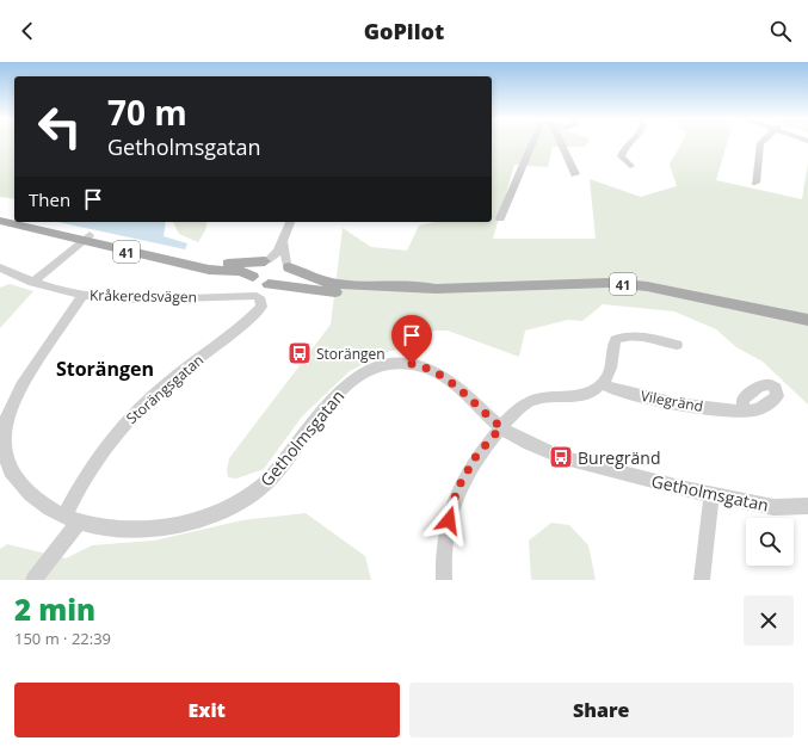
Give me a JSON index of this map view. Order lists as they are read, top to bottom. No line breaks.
{"streets":{"main road":["41"],"street":["Kråkeredsvägen","Storängsgatan","Vilegränd","Getholmsgatan"]},"crossings":[["Kråkeredsvägen","Storängsgatan"],["Kråkeredsvägen","Getholmsgatan"],["Storängsgatan","Getholmsgatan"]],"districts":["Storängen"],"places":{"bus stop":["Storängen","Buregränd"]},"page":{"header":"GoPilot","turn":["70 m","Getholmsgatan"],"then":"Then","heading":["2 min","150 m · 22:39"],"buttons":["Exit","Share"]}}
